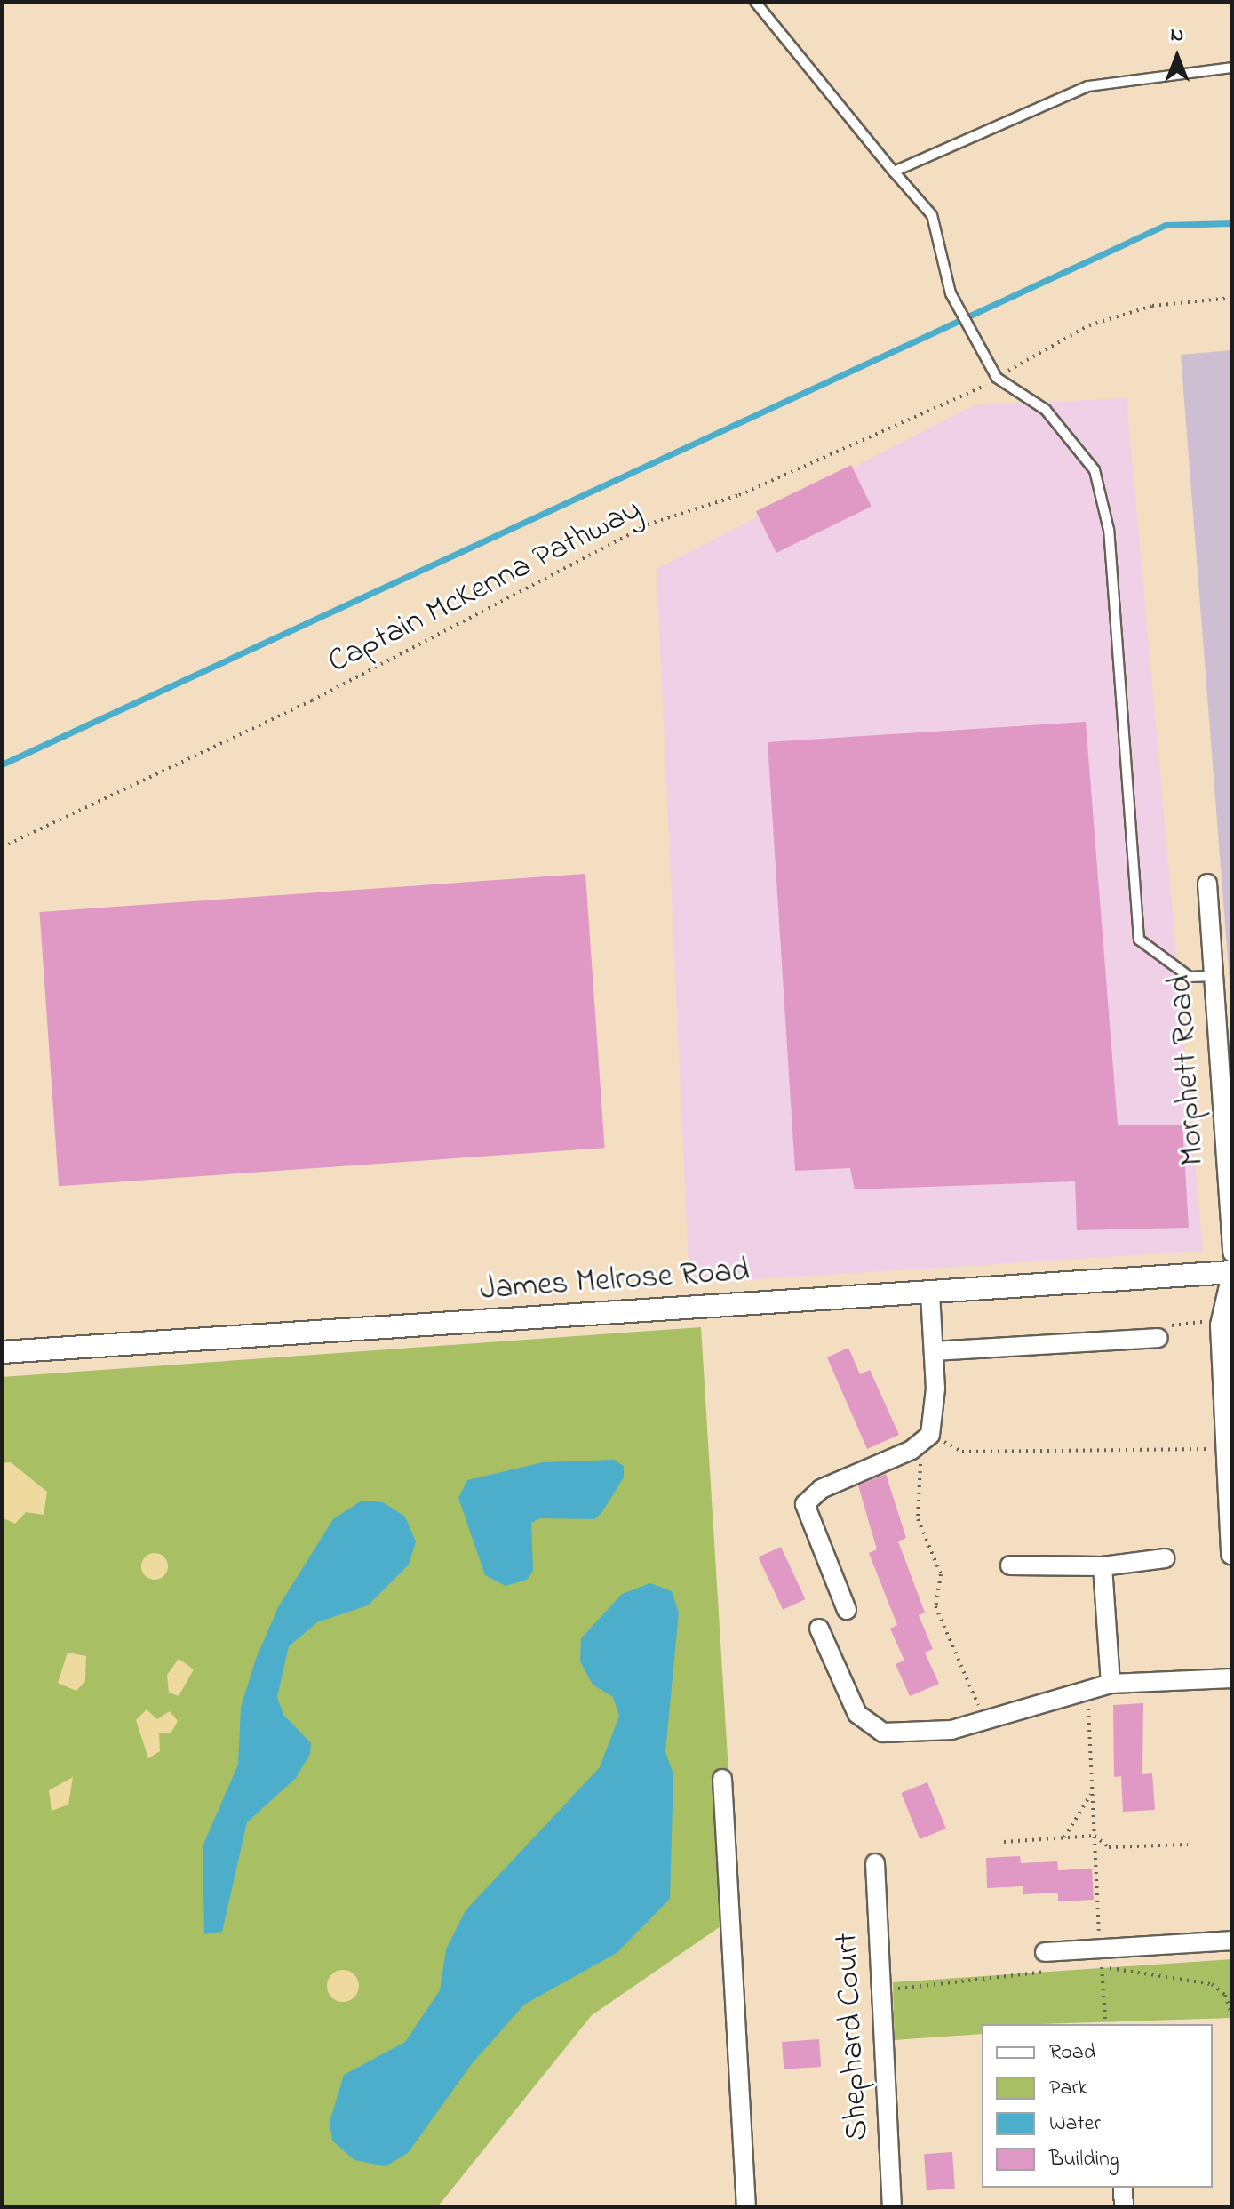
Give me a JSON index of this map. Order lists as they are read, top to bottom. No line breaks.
{"streets":{"street":["Morphett Road","James Melrose Road","Shephard Court"],"path":["Captain McKenna Pathway"]},"legend":["Road","Park","Water","Building"],"north":"top"}
